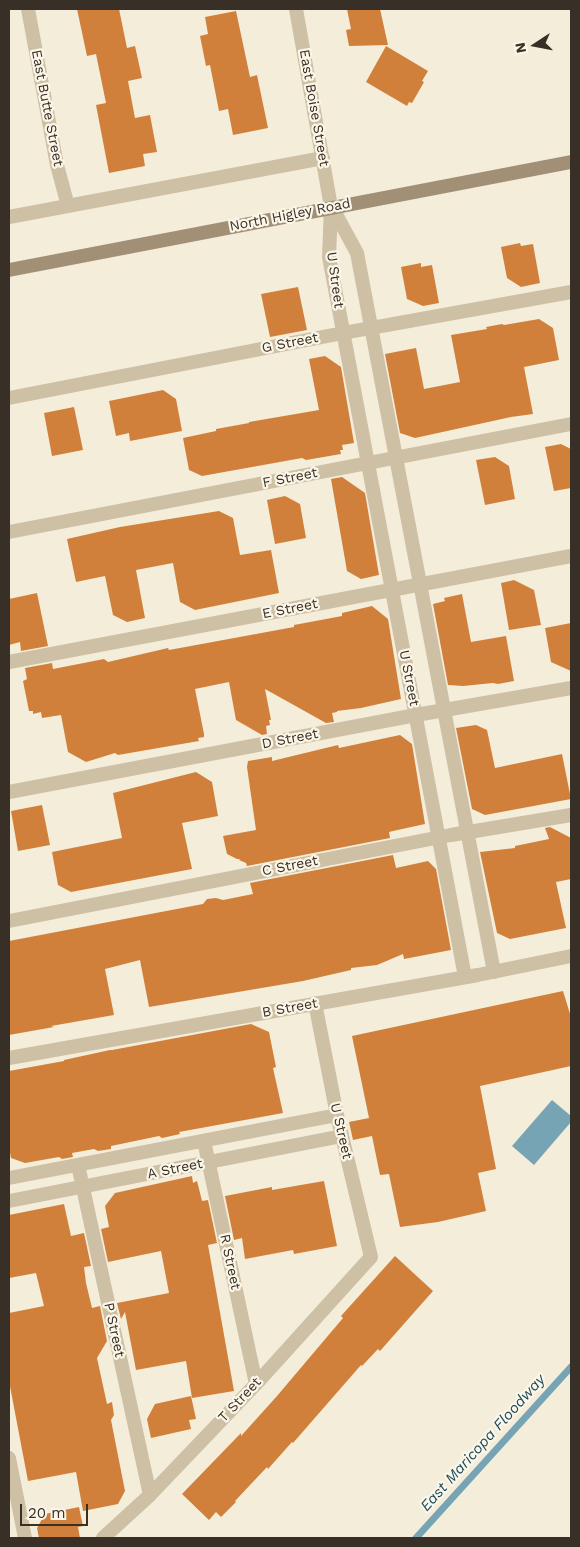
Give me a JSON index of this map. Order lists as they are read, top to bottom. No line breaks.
{"streets":{"main road":["North Higley Road"],"street":["East Butte Street","East Boise Street","U Street","G Street","F Street","E Street","D Street","C Street","B Street","A Street","R Street","P Street","T Street"]},"crossings":[["East Boise Street","North Higley Road"],["East Boise Street","U Street"],["North Higley Road","U Street"],["U Street","G Street"],["U Street","F Street"],["U Street","E Street"],["U Street","D Street"],["U Street","C Street"],["U Street","B Street"],["U Street","A Street"],["U Street","T Street"],["A Street","R Street"],["A Street","P Street"],["R Street","T Street"],["P Street","T Street"]],"water":["East Maricopa Floodway"],"scale_bar":"20 m","north":"left"}
